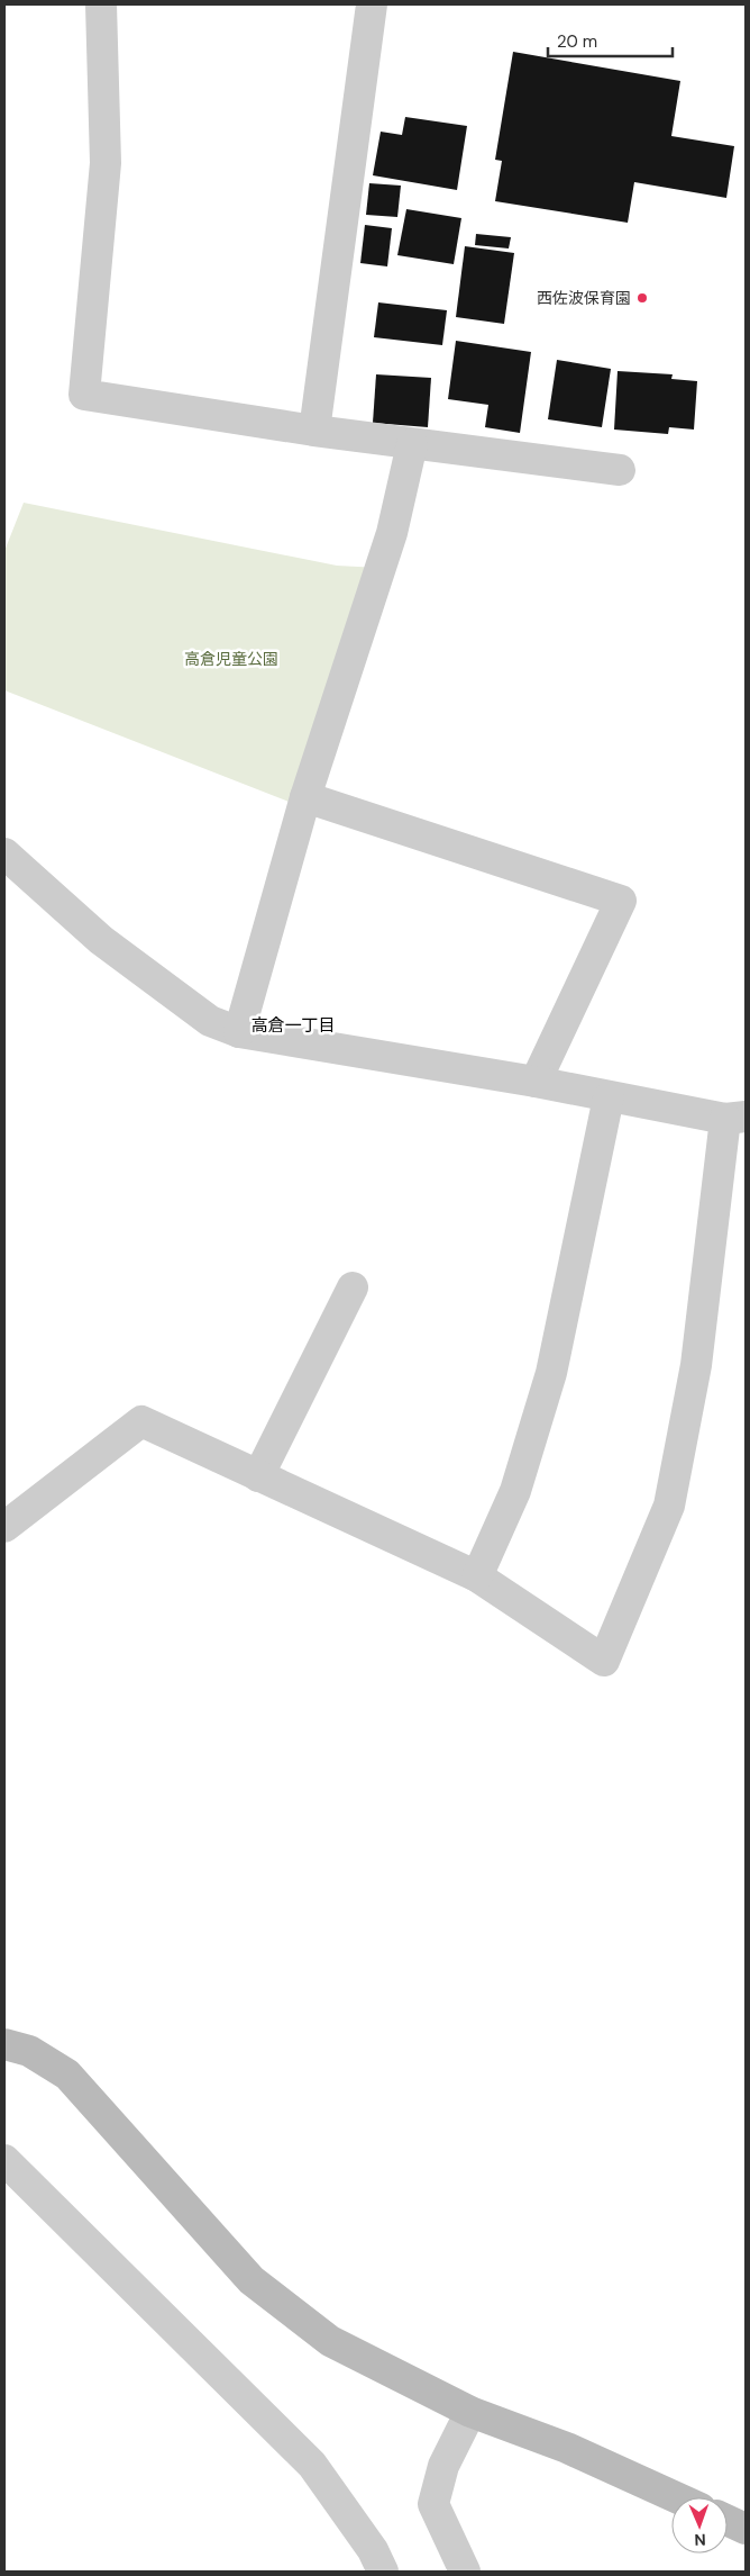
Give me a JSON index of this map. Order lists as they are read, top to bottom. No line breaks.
{"districts":["高倉一丁目"],"parks":["高倉児童公園"],"places":["西佐波保育園"],"scale_bar":"20 m","north":"bottom"}
